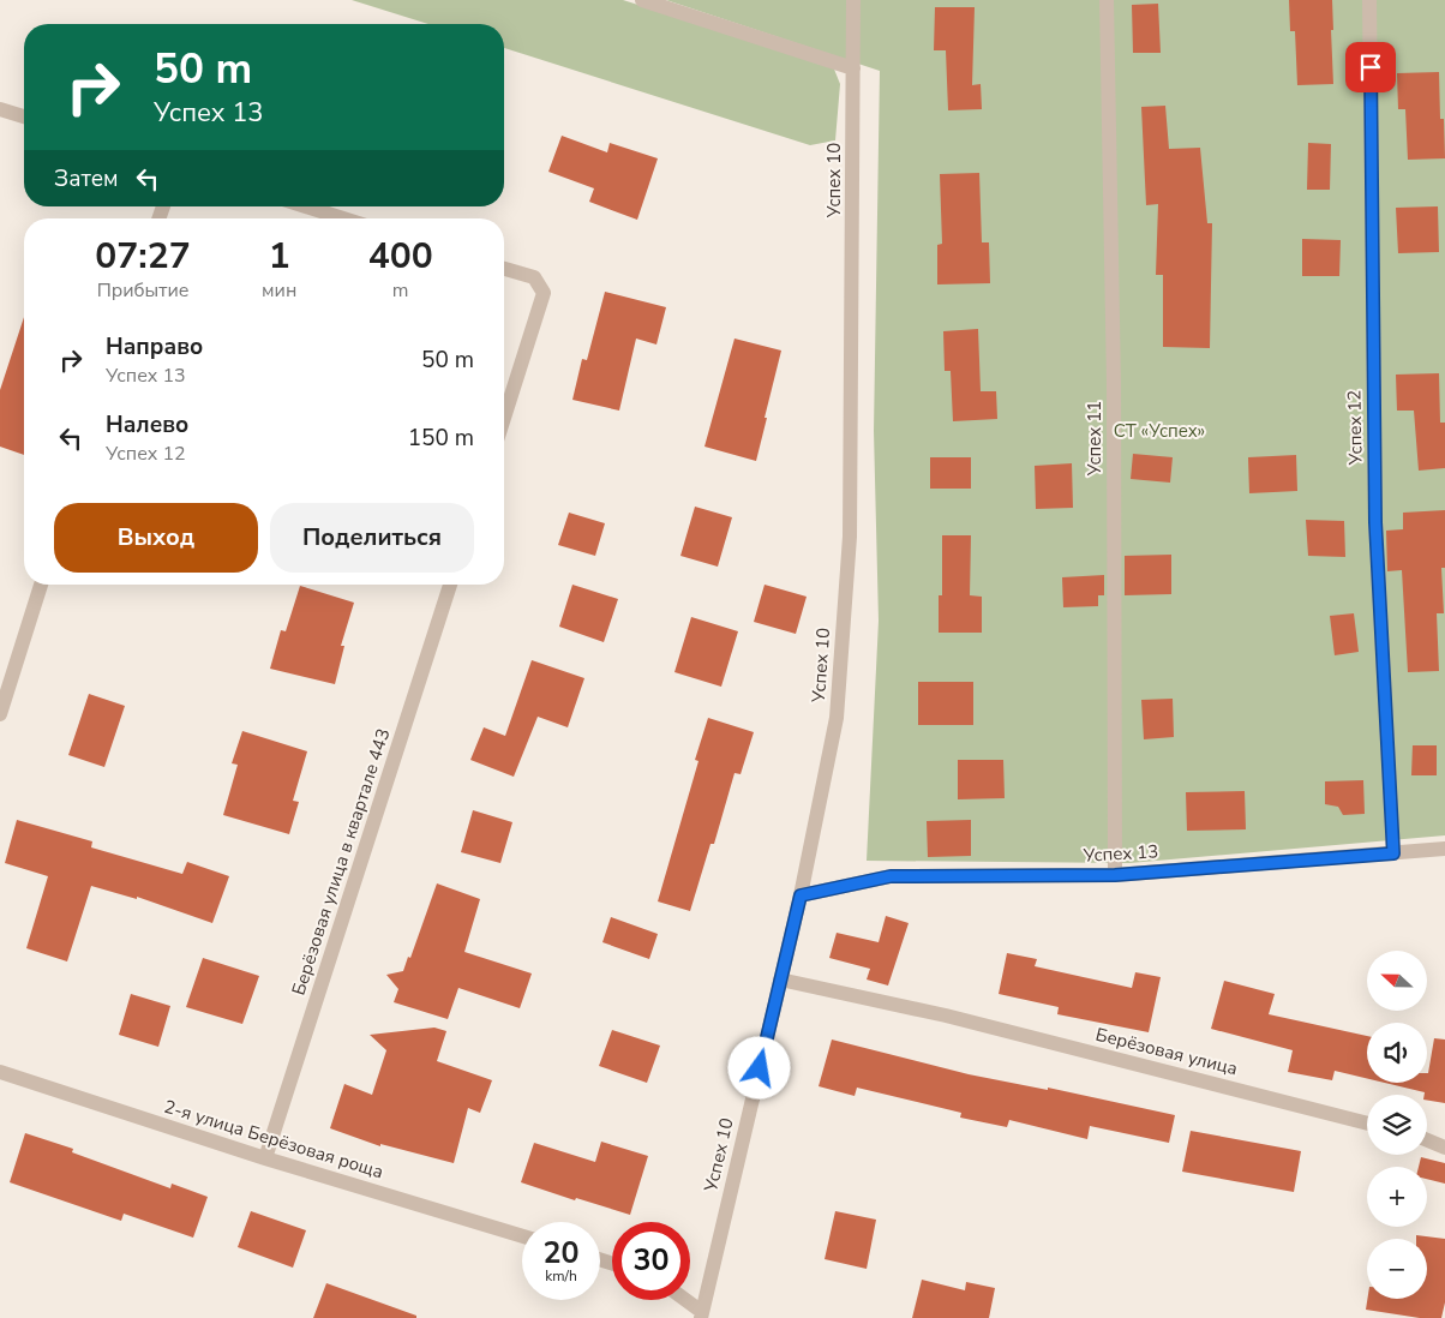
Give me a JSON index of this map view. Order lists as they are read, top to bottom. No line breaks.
{"streets":{"street":["Успех 10","Успех 12","Успех 11","Успех 13","Берёзовая улица в квартале 443","Берёзовая улица","2-я улица Берёзовая роща"]},"crossings":[["Успех 10","Успех 13"],["Успех 10","Берёзовая улица"],["Успех 12","Успех 13"],["Успех 11","Успех 13"],["Берёзовая улица в квартале 443","2-я улица Берёзовая роща"]],"parks":["СТ «Успех»"],"north":"left","page":{"turn":["50 m","Успех 13"],"then":"Затем","eta":["07:27","Прибытие","1","мин","400","m"],"list":[{"name":"Направо","note":"Успех 13","value":"50 m"},{"name":"Налево","note":"Успех 12","value":"150 m"}],"buttons":["Выход","Поделиться"],"map_buttons":["+","−"],"speed":"20 km/h","limit":"30"}}
